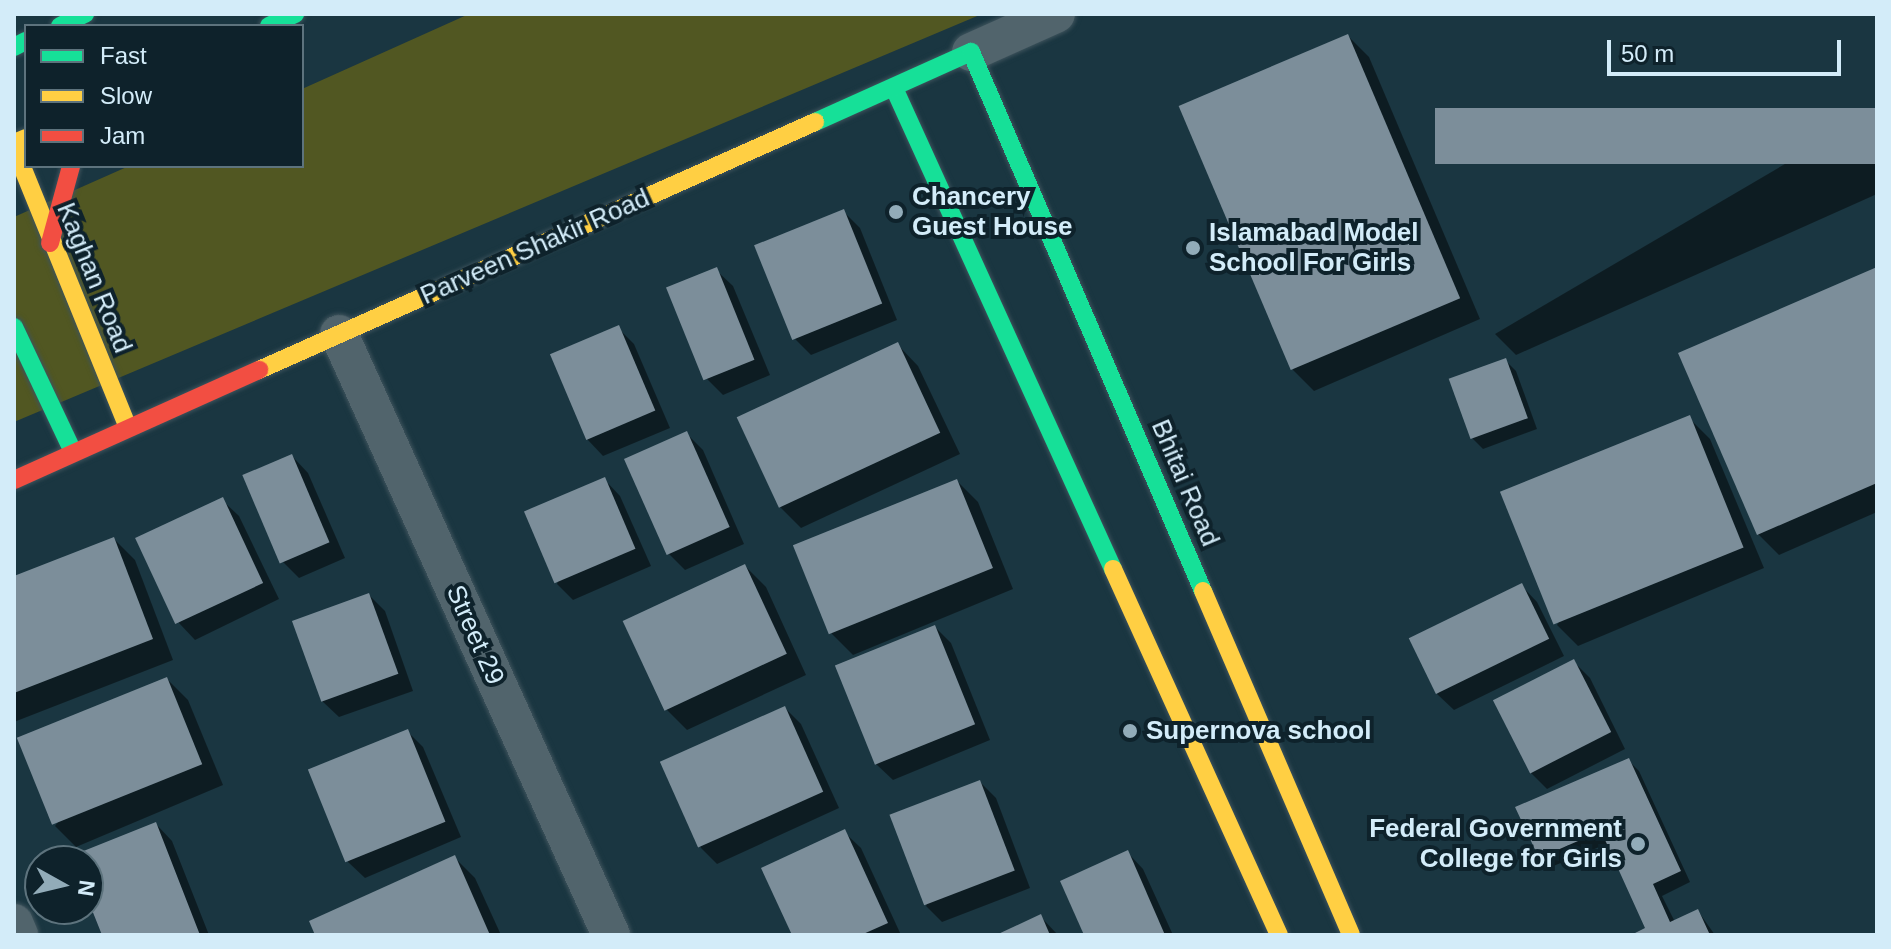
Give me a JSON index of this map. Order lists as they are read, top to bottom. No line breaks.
{"streets":{"street":["Parveen Shakir Road","Kaghan Road","Bhitai Road","Street 29"]},"crossings":[["Parveen Shakir Road","Kaghan Road"],["Parveen Shakir Road","Bhitai Road"],["Parveen Shakir Road","Street 29"]],"places":["Chancery Guest House","Islamabad Model School For Girls","Supernova school","Federal Government College for Girls"],"legend":["Fast","Slow","Jam"],"scale_bar":"50 m","north":"right"}
